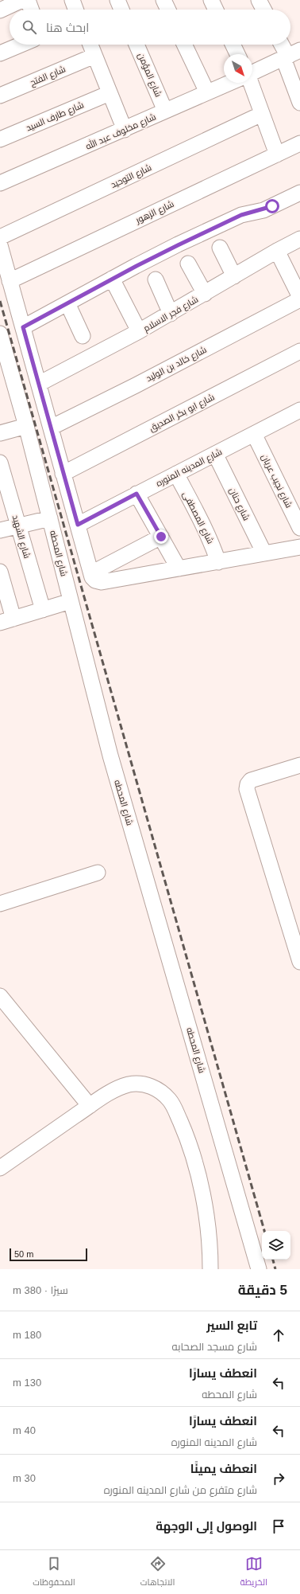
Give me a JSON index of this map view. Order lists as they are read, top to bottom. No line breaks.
{"streets":{"street":["شارع المؤمن","شارع الفتح","شارع طارف السيد","شارع مخلوف عبد الله","شارع التوحيد","شارع الزهور","شارع فجر الاسلام","شارع خالد بن الوليد","شارع ابو بكر الصديق","شارع المدينه المنوره","شارع نجيب عريان","شارع حنان","شارع المصطفى","شارع الشهيد","شارع المحطه"]},"crossings":[["شارع المؤمن","شارع مخلوف عبد الله"],["شارع المدينه المنوره","شارع نجيب عريان"],["شارع المدينه المنوره","شارع حنان"],["شارع المدينه المنوره","شارع المصطفى"]],"scale_bar":"50 m","north":"bottom right","page":{"search":"ابحث هنا","scale":"50 m","heading":["5 دقيقة","سيرًا · 380 m"],"list":[["تابع السير","شارع مسجد الصحابه","180 m"],["انعطف يسارًا","شارع المحطه","130 m"],["انعطف يسارًا","شارع المدينه المنوره","40 m"],["انعطف يمينًا","شارع متفرع من شارع المدينه المنوره","30 m"],"الوصول إلى الوجهة"],"nav":["الخريطة","الاتجاهات","المحفوظات"]}}
